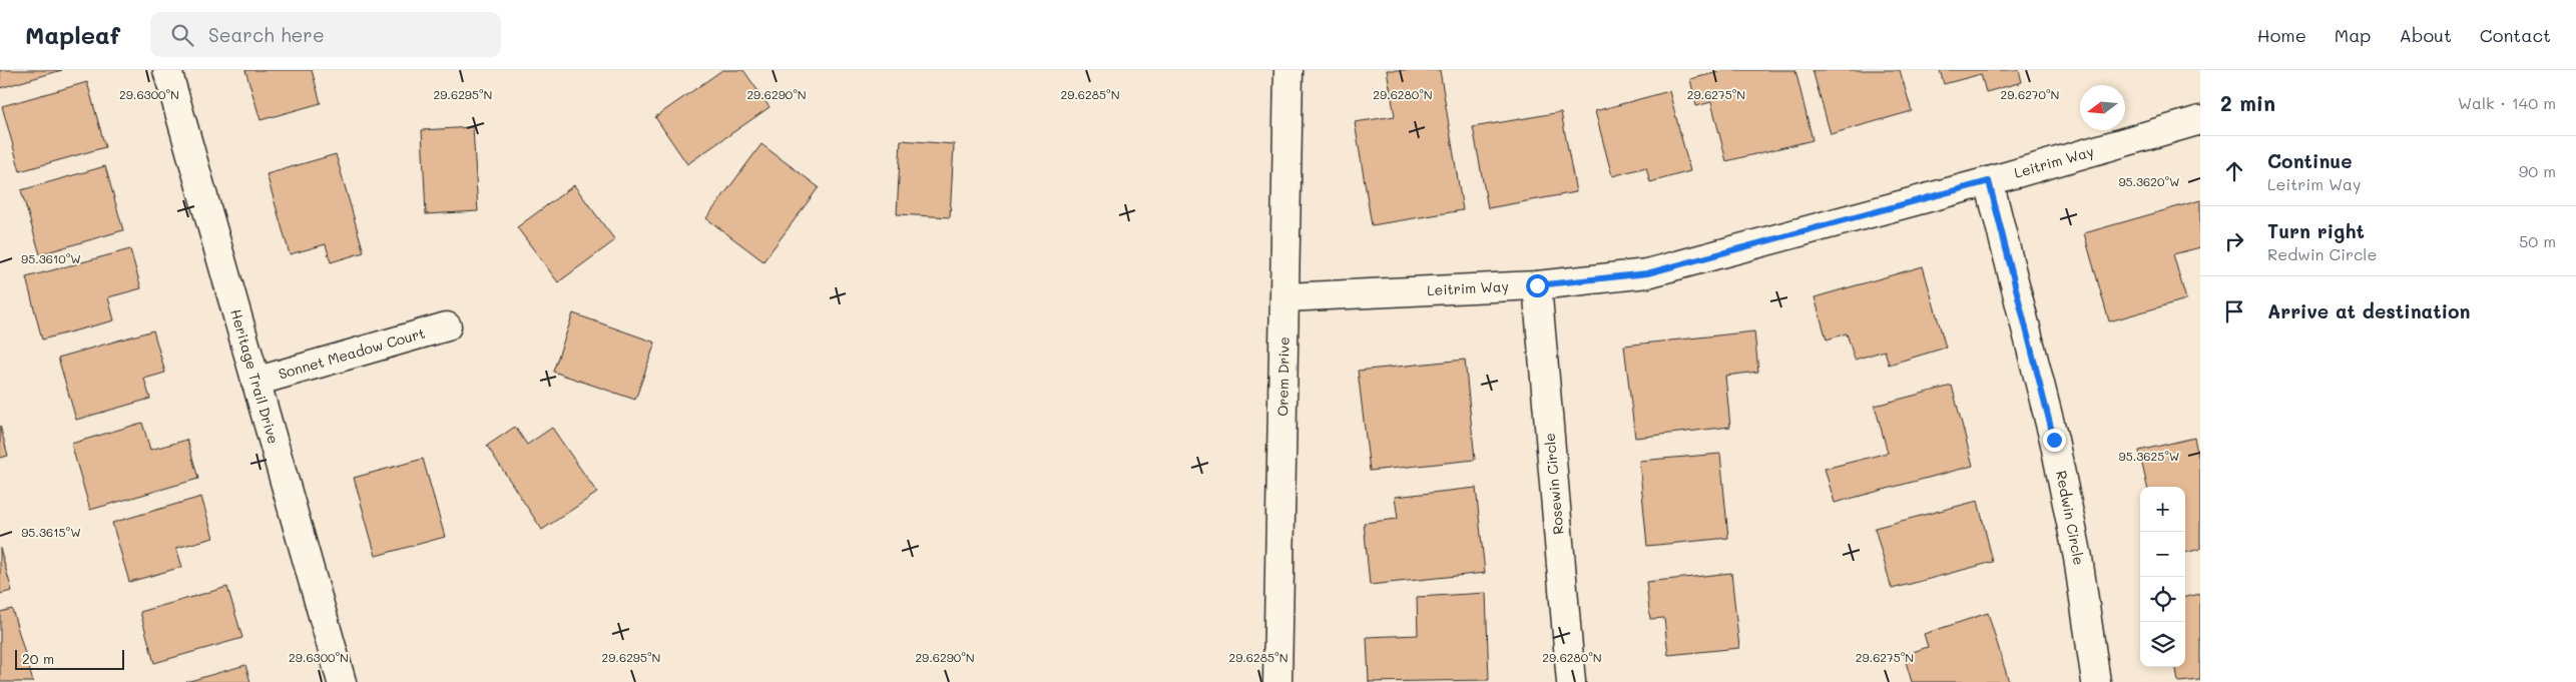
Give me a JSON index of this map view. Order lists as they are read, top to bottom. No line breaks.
{"streets":{"street":["Leitrim Way","Sonnet Meadow Court","Heritage Trail Drive","Orem Drive","Rosewin Circle","Redwin Circle"]},"crossings":[["Leitrim Way","Orem Drive"],["Leitrim Way","Rosewin Circle"],["Leitrim Way","Redwin Circle"],["Sonnet Meadow Court","Heritage Trail Drive"]],"scale_bar":"20 m","north":"left","page":{"header":"Mapleaf","search":"Search here","nav":["Home","Map","About","Contact"],"heading":["2 min","Walk · 140 m"],"list":[["Continue","Leitrim Way","90 m"],["Turn right","Redwin Circle","50 m"],"Arrive at destination"],"map_buttons":["+","−"],"scale":"20 m"},"coordinates":["29.6300°N","29.6295°N","29.6290°N","29.6285°N","29.6280°N","29.6275°N","29.6270°N","95.3620°W","95.3610°W","95.3625°W","95.3615°W"]}
